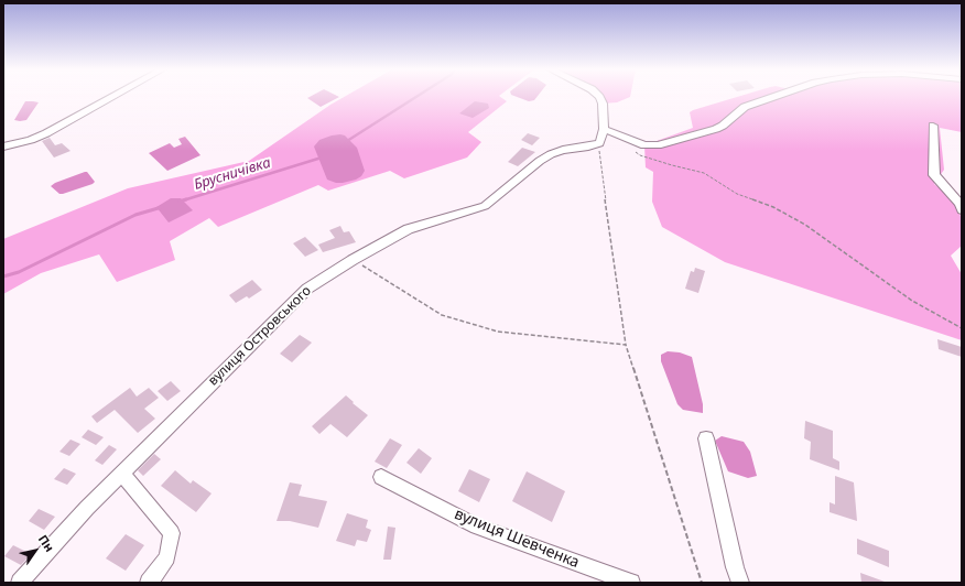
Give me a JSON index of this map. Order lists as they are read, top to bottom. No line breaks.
{"streets":{"street":["вулиця Островського","вулиця Шевченка"]},"water":["Брусничівка"],"north":"top right"}
